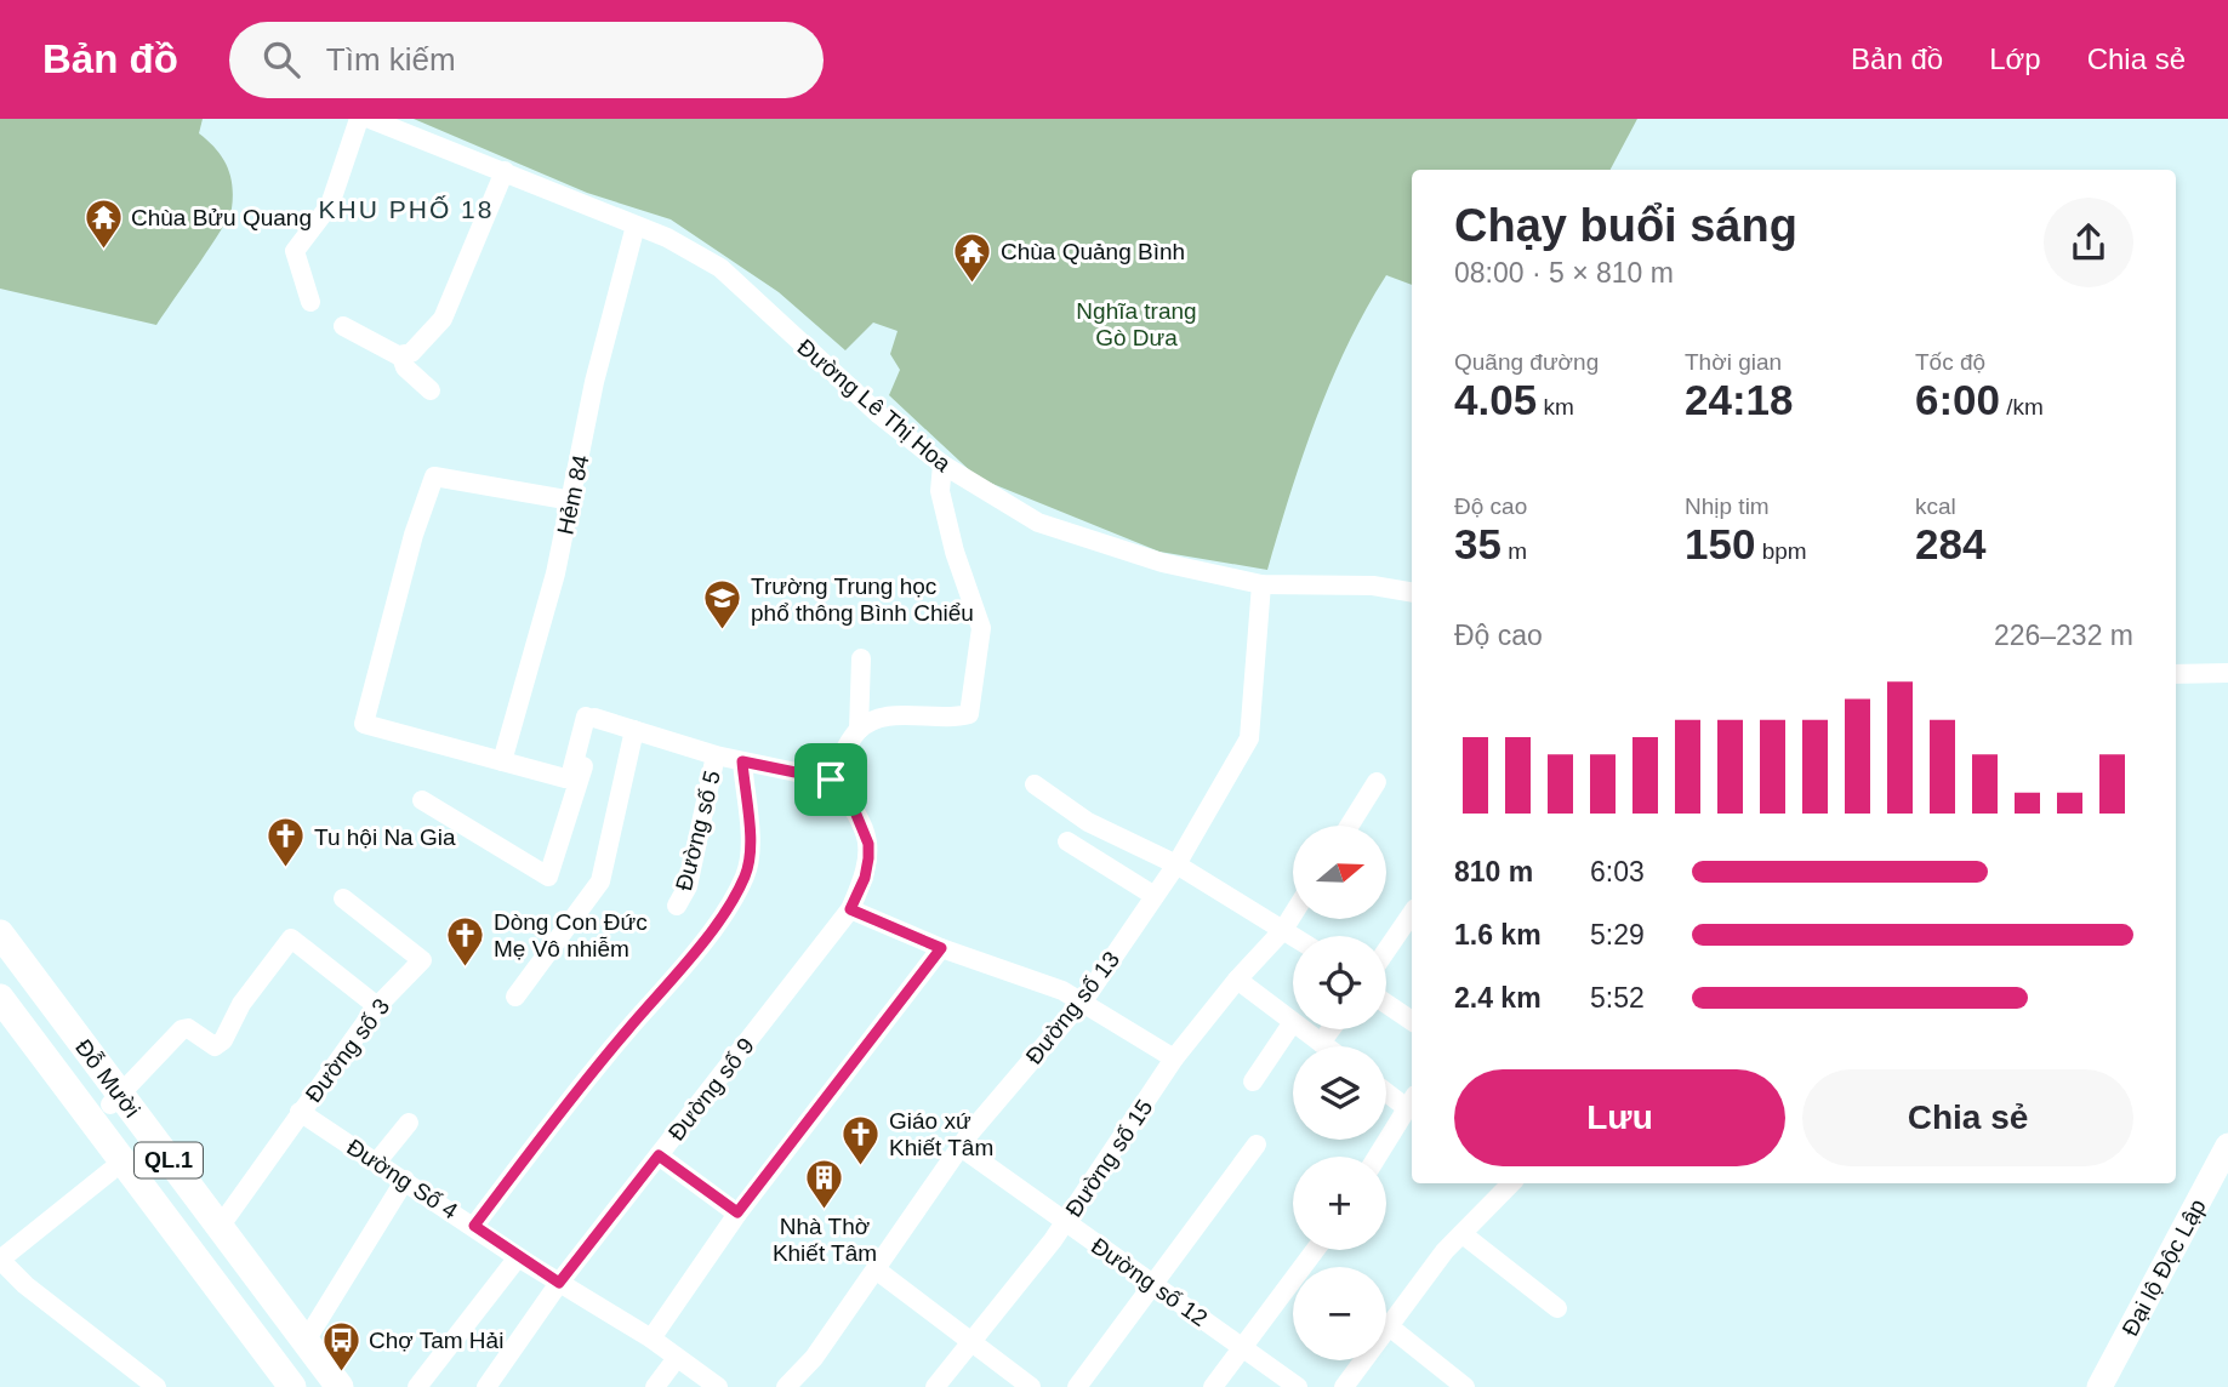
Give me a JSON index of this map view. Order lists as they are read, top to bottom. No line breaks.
{"streets":{"highway":["Đỗ Mười","QL.1"],"main road":["Đại lộ Độc Lập"],"street":["Đường Lê Thị Hoa","Hẻm 84","Đường số 5","Đường số 13","Đường số 3","Đường số 9","Đường số 15","Đường Số 4","Đường số 12"]},"crossings":[["Đường Lê Thị Hoa","Hẻm 84"],["Đường Lê Thị Hoa","Đường số 13"],["Đường số 13","Đường số 12"],["Đường số 3","Đỗ Mười"],["Đường số 3","Đường Số 4"],["Đường số 9","Đường Số 4"],["Đường số 15","Đường số 12"]],"districts":["KHU PHỐ 18"],"parks":["Nghĩa trang Gò Dưa"],"places":{"temple":["Chùa Bửu Quang","Chùa Quảng Bình"],"school or university":["Trường Trung học phổ thông Bình Chiểu"],"church":["Tu hội Na Gia","Dòng Con Đức Mẹ Vô nhiễm","Giáo xứ Khiết Tâm"],"building":["Nhà Thờ Khiết Tâm"],"bus stop":["Chợ Tam Hải"]},"north":"right","page":{"header":"Bản đồ","search":"Tìm kiếm","nav":["Bản đồ","Lớp","Chia sẻ"],"heading":["Chạy buổi sáng","08:00 · 5 × 810 m"],"stats":[["Quãng đường","4.05 km"],["Thời gian","24:18"],["Tốc độ","6:00 /km"],["Độ cao","35 m"],["Nhịp tim","150 bpm"],["kcal","284"]],"chart":["Độ cao","226–232 m"],"map_buttons":["+","−"],"list":[{"name":"810 m","note":"6:03"},{"name":"1.6 km","note":"5:29"},{"name":"2.4 km","note":"5:52"}],"buttons":["Lưu","Chia sẻ"]}}
